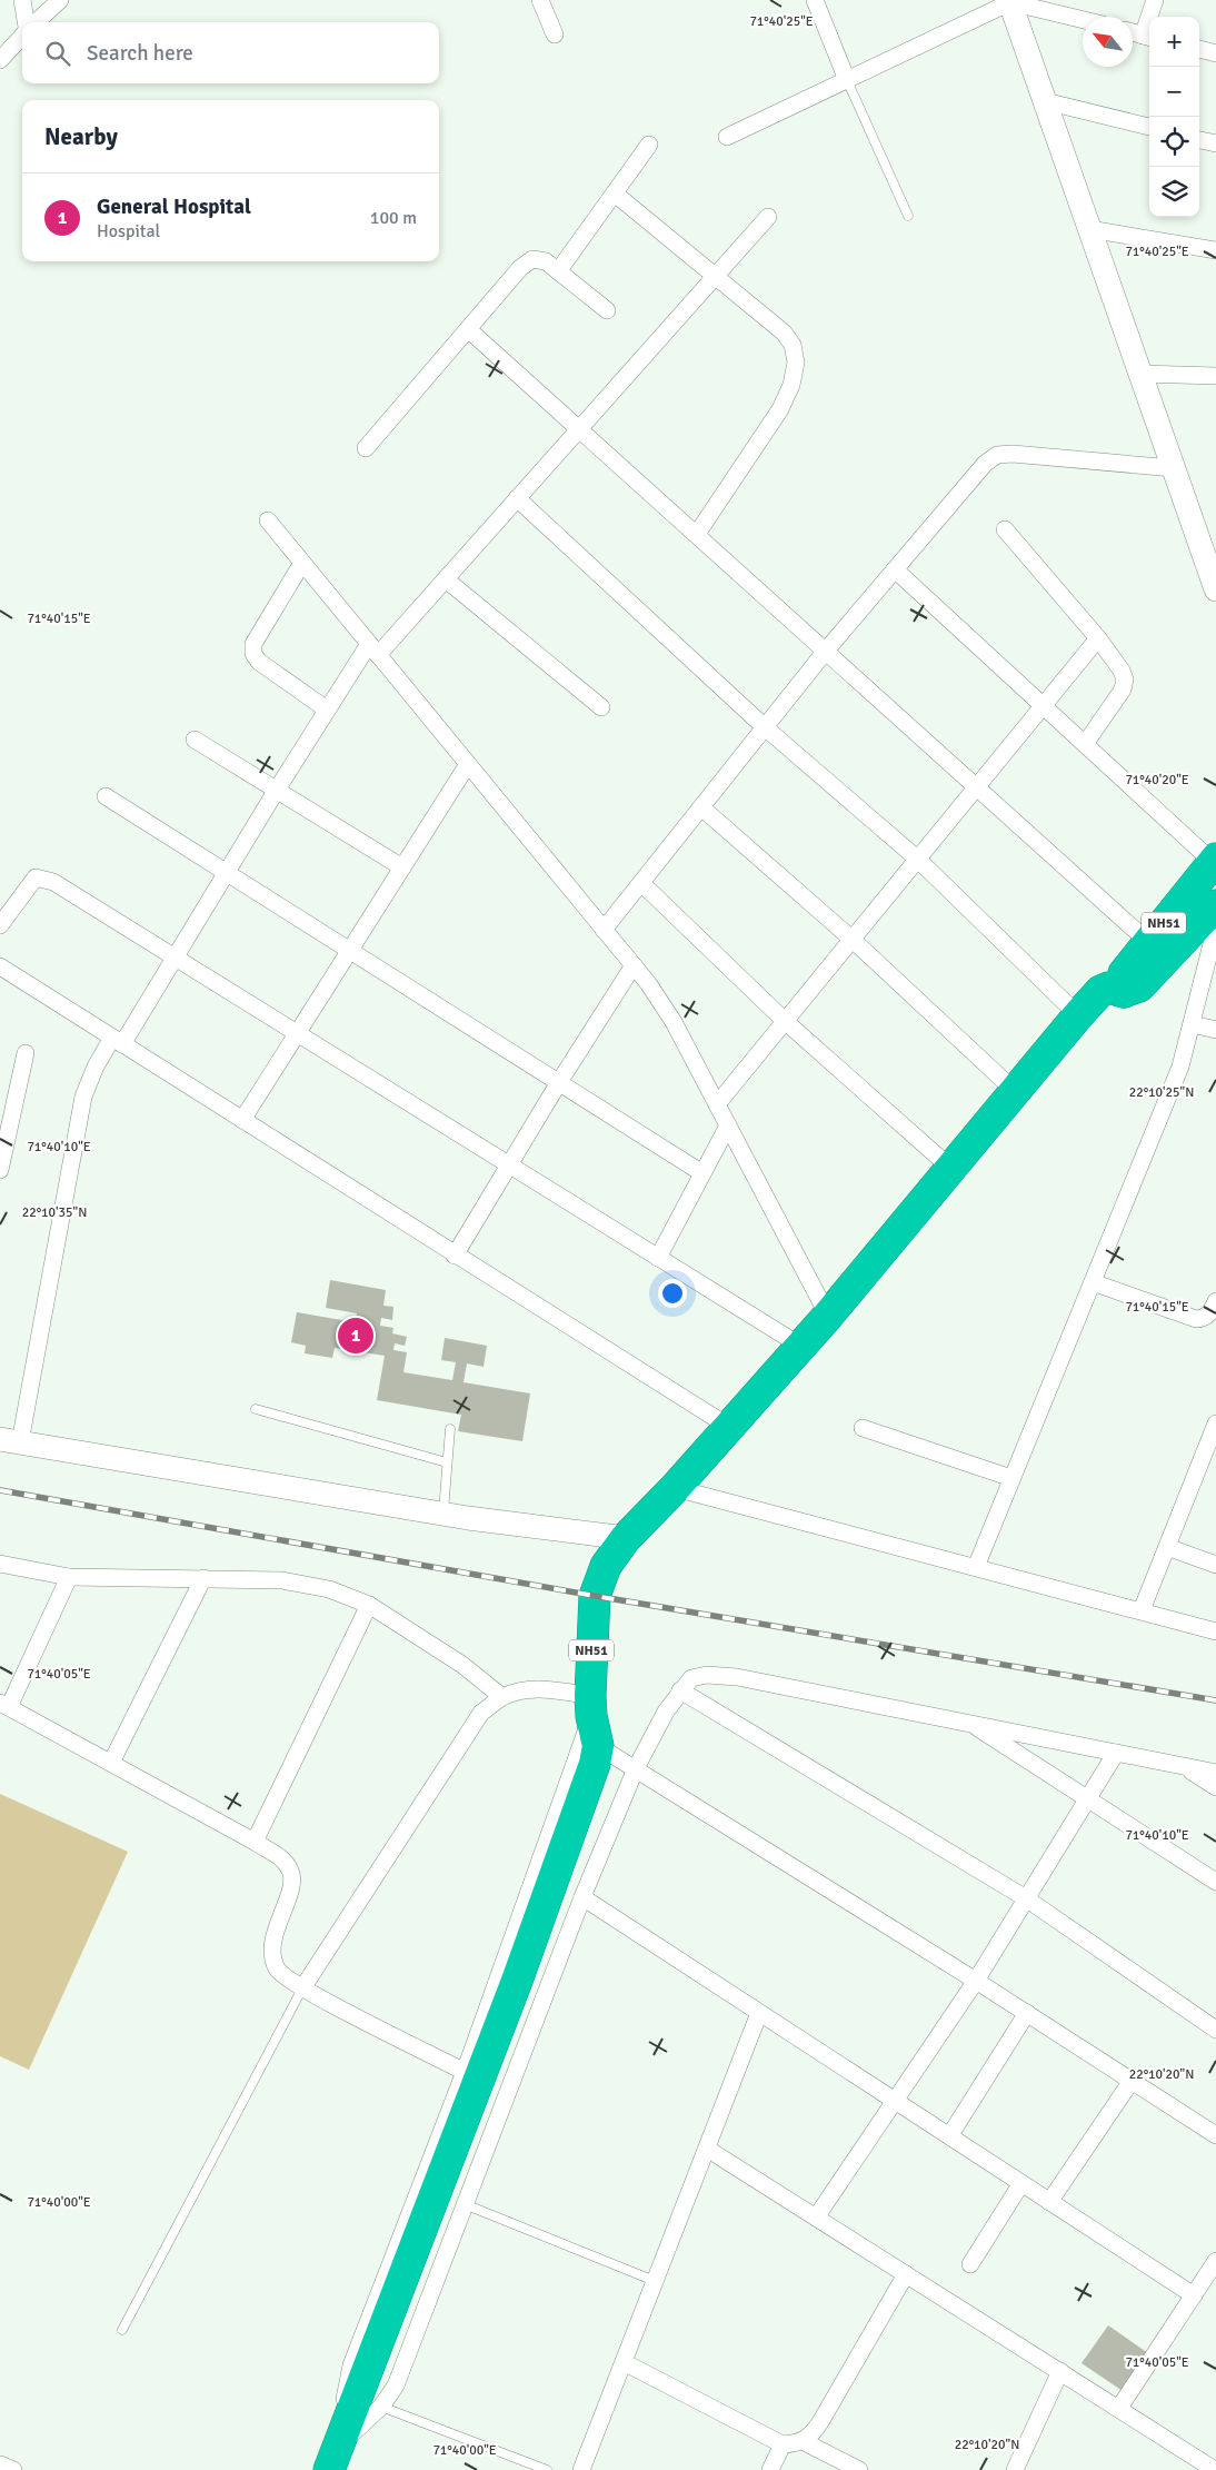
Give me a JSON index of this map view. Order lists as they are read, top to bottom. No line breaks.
{"streets":{"highway":["NH51"]},"north":"top left","page":{"map_buttons":["+","−"],"search":"Search here","heading":"Nearby","list":[{"mark":"1","name":"General Hospital","note":"Hospital","value":"100 m"}],"pins":"1"},"coordinates":["71°40'25\"E","71°40'15\"E","71°40'20\"E","22°10'25\"N","71°40'10\"E","22°10'35\"N","71°40'05\"E","22°10'20\"N","71°40'00\"E"]}
